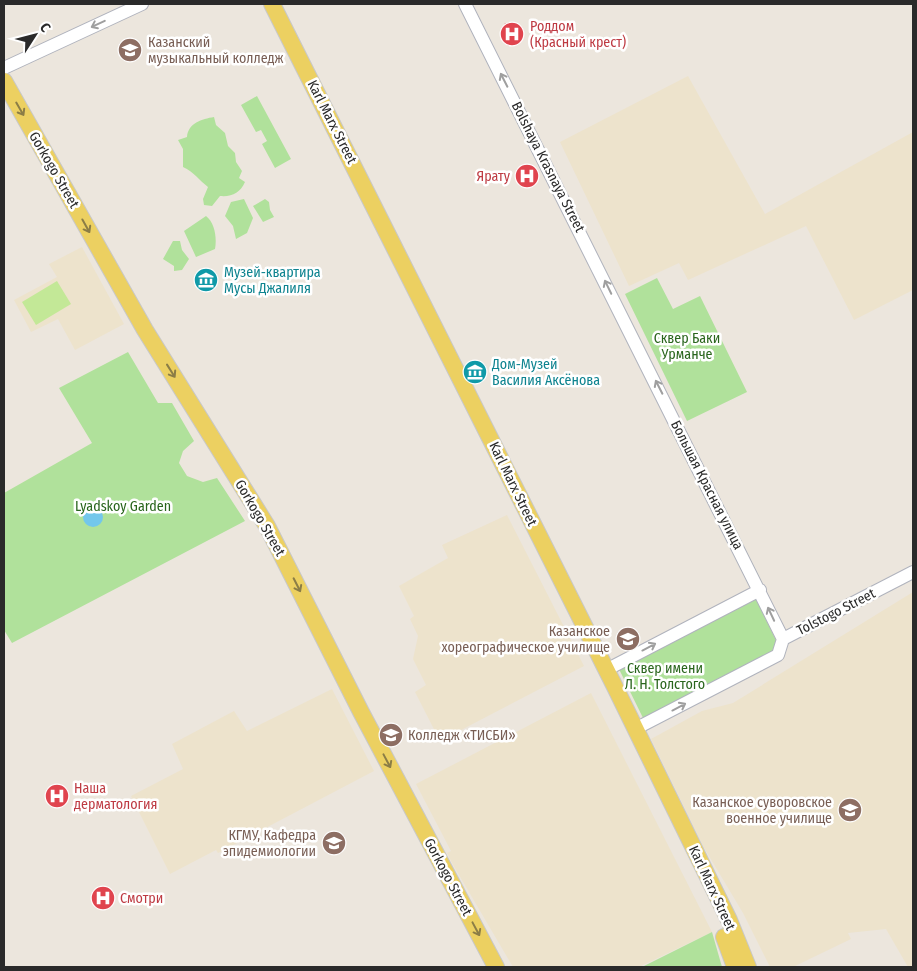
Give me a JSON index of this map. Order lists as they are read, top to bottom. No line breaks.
{"streets":{"main road":["Karl Marx Street","Gorkogo Street"],"street":["Большая Красная улица","Tolstogo Street"]},"crossings":[["Karl Marx Street","Tolstogo Street"],["Большая Красная улица","Tolstogo Street"]],"one_way":["Gorkogo Street","Большая Красная улица"],"parks":["Сквер Баки Урманче","Lyadskoy Garden","Сквер имени Л. Н. Толстого"],"places":{"hospital":["Роддом (Красный крест)","Ярату","Наша дерматология","Смотри"],"school or university":["Казанский музыкальный колледж","Казанское хореографическое училище","Колледж «ТИСБИ»","Казанское суворовское военное училище","КГМУ, Кафедра эпидемиологии"],"museum":["Музей-квартира Мусы Джалиля","Дом-Музей Василия Аксёнова"]},"north":"top right"}
